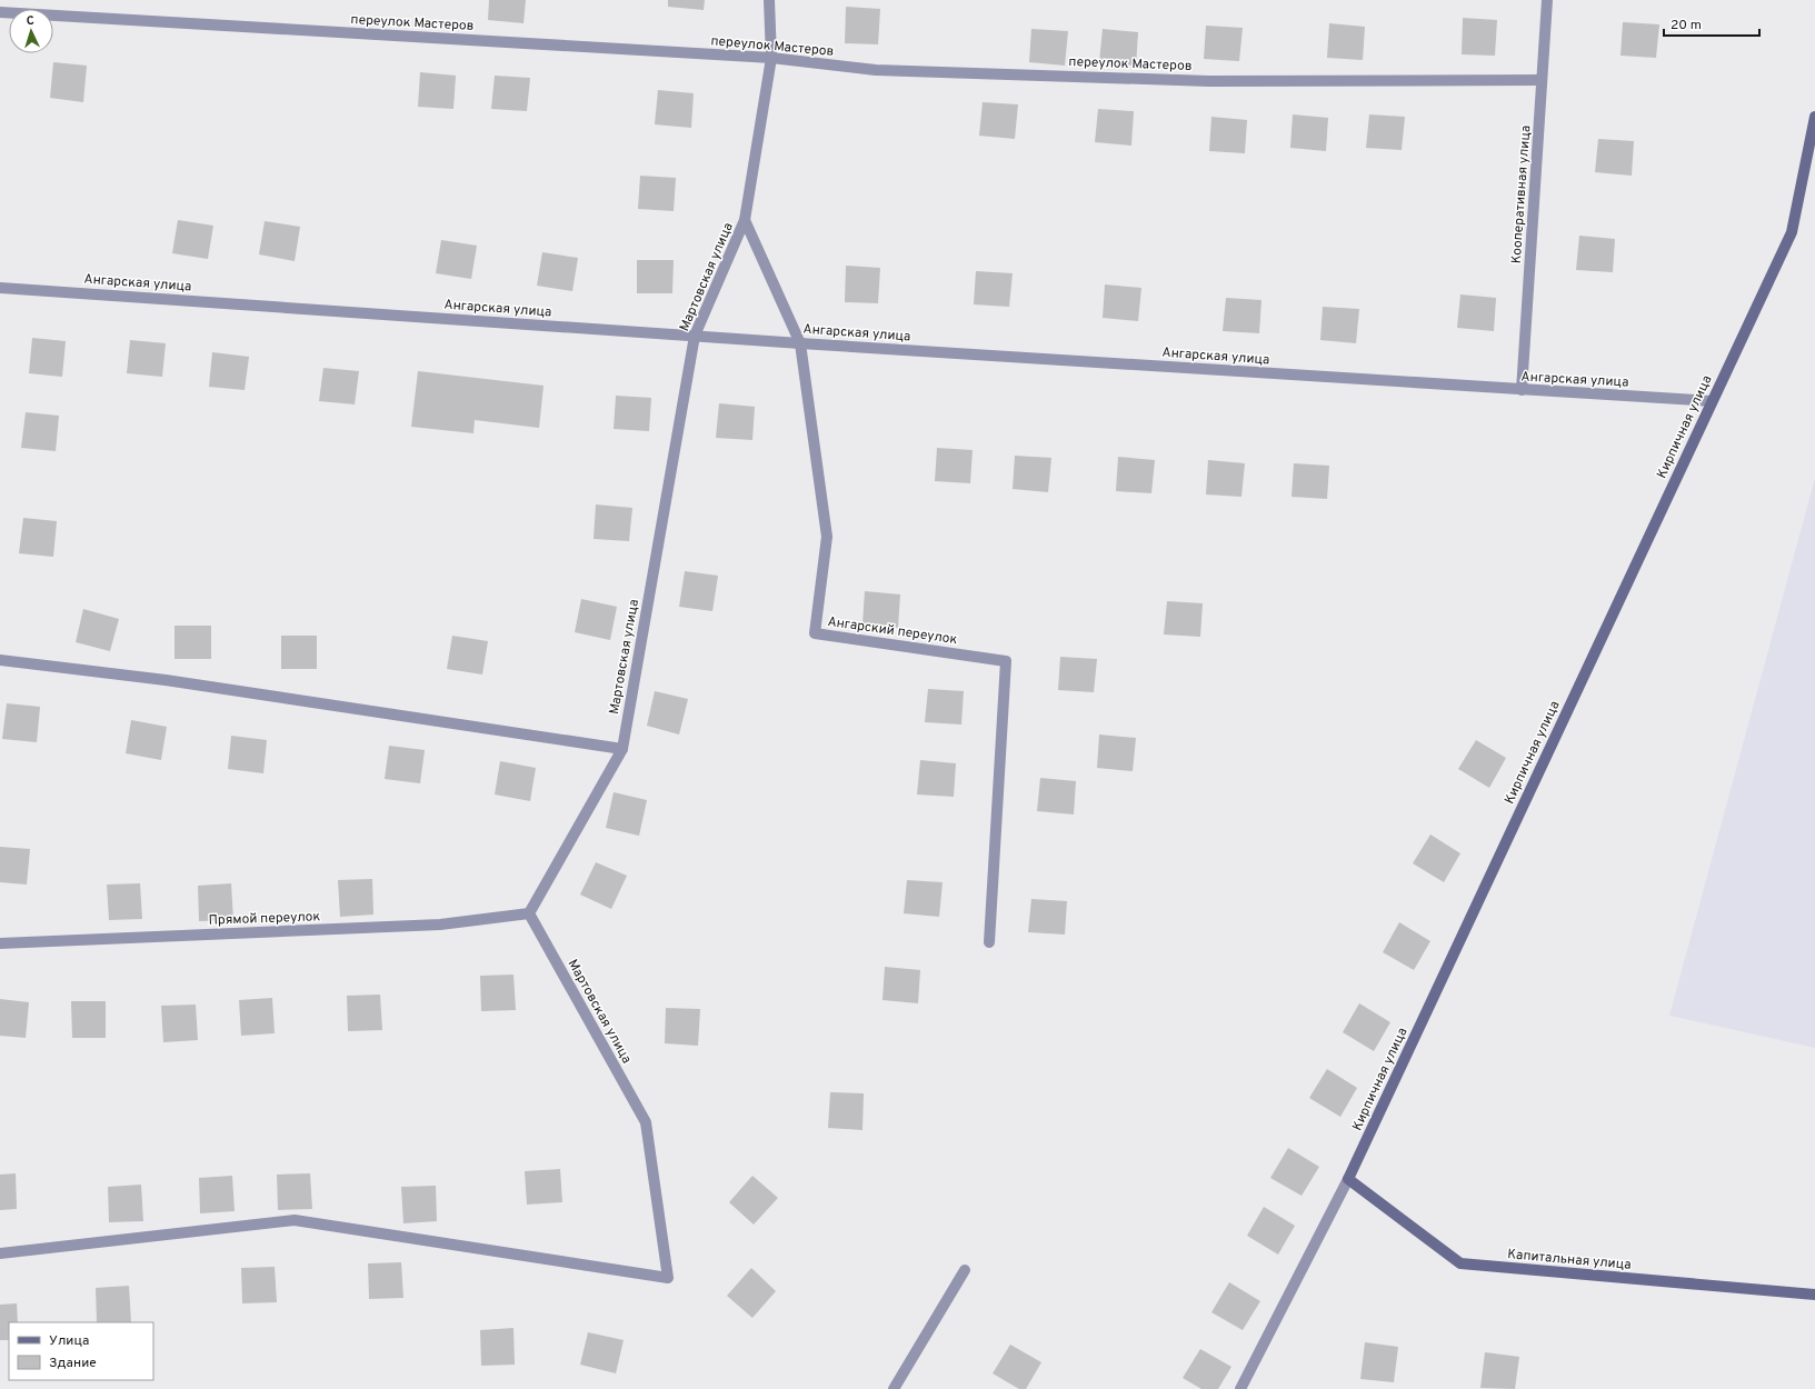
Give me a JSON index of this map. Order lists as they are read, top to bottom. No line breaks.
{"streets":{"street":["переулок Мастеров","Кооперативная улица","Мартовская улица","Ангарская улица","Кирпичная улица","Ангарский переулок","Прямой переулок","Капитальная улица"]},"crossings":[["переулок Мастеров","Кооперативная улица"],["переулок Мастеров","Мартовская улица"],["Кооперативная улица","Ангарская улица"],["Мартовская улица","Ангарская улица"],["Мартовская улица","Ангарский переулок"],["Мартовская улица","Прямой переулок"],["Ангарская улица","Кирпичная улица"],["Ангарская улица","Ангарский переулок"],["Кирпичная улица","Капитальная улица"]],"legend":["Улица","Здание"],"scale_bar":"20 m","north":"top"}
